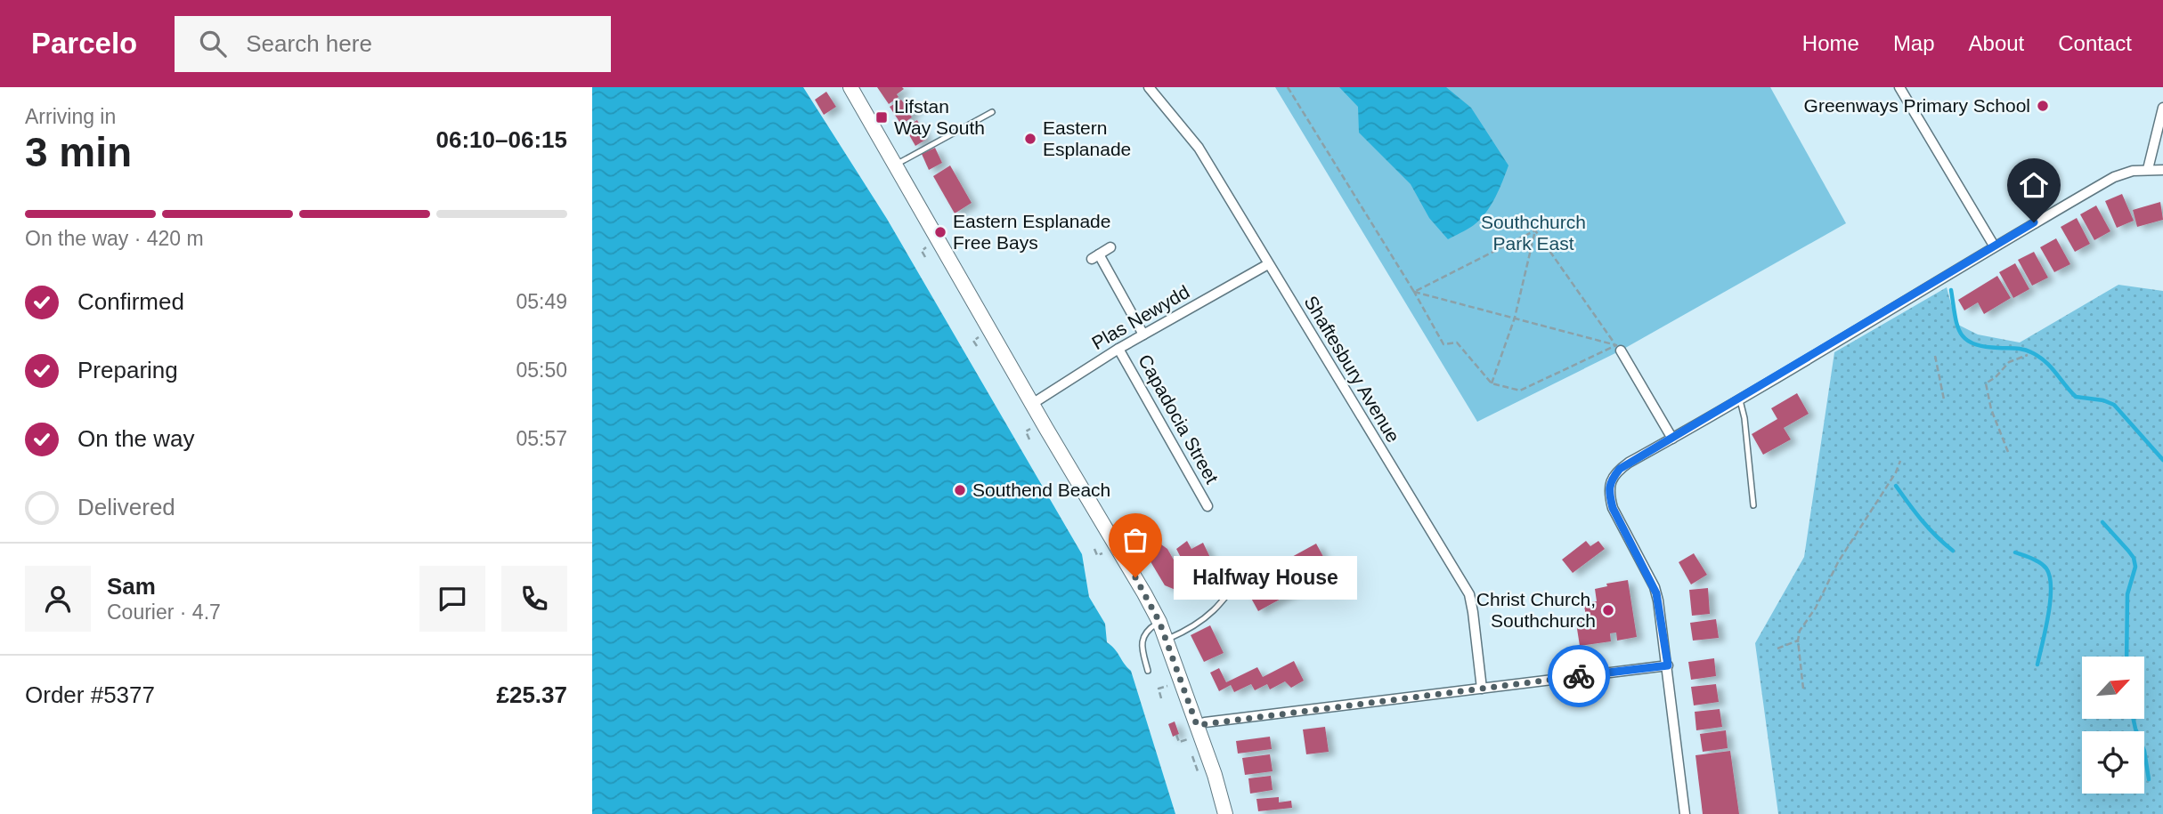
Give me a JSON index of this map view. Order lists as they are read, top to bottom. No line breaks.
{"streets":{"street":["Plas Newydd","Shaftesbury Avenue","Capadocia Street"]},"crossings":[["Plas Newydd","Shaftesbury Avenue"],["Plas Newydd","Capadocia Street"]],"parks":["Southchurch Park East"],"places":{"other":["Greenways Primary School","Eastern Esplanade","Eastern Esplanade Free Bays","Southend Beach","Halfway House","Christ Church, Southchurch"],"transit":["Lifstan Way South"]},"north":"top right","page":{"header":"Parcelo","search":"Search here","nav":["Home","Map","About","Contact"],"heading":["3 min","Arriving in","06:10–06:15"],"panel":["Sam","Courier · 4.7","Order #5377","£25.37"],"bar":"On the way · 420 m","list":[["Confirmed","05:49"],["Preparing","05:50"],["On the way","05:57"],"Delivered"],"bubble":"Halfway House"}}
